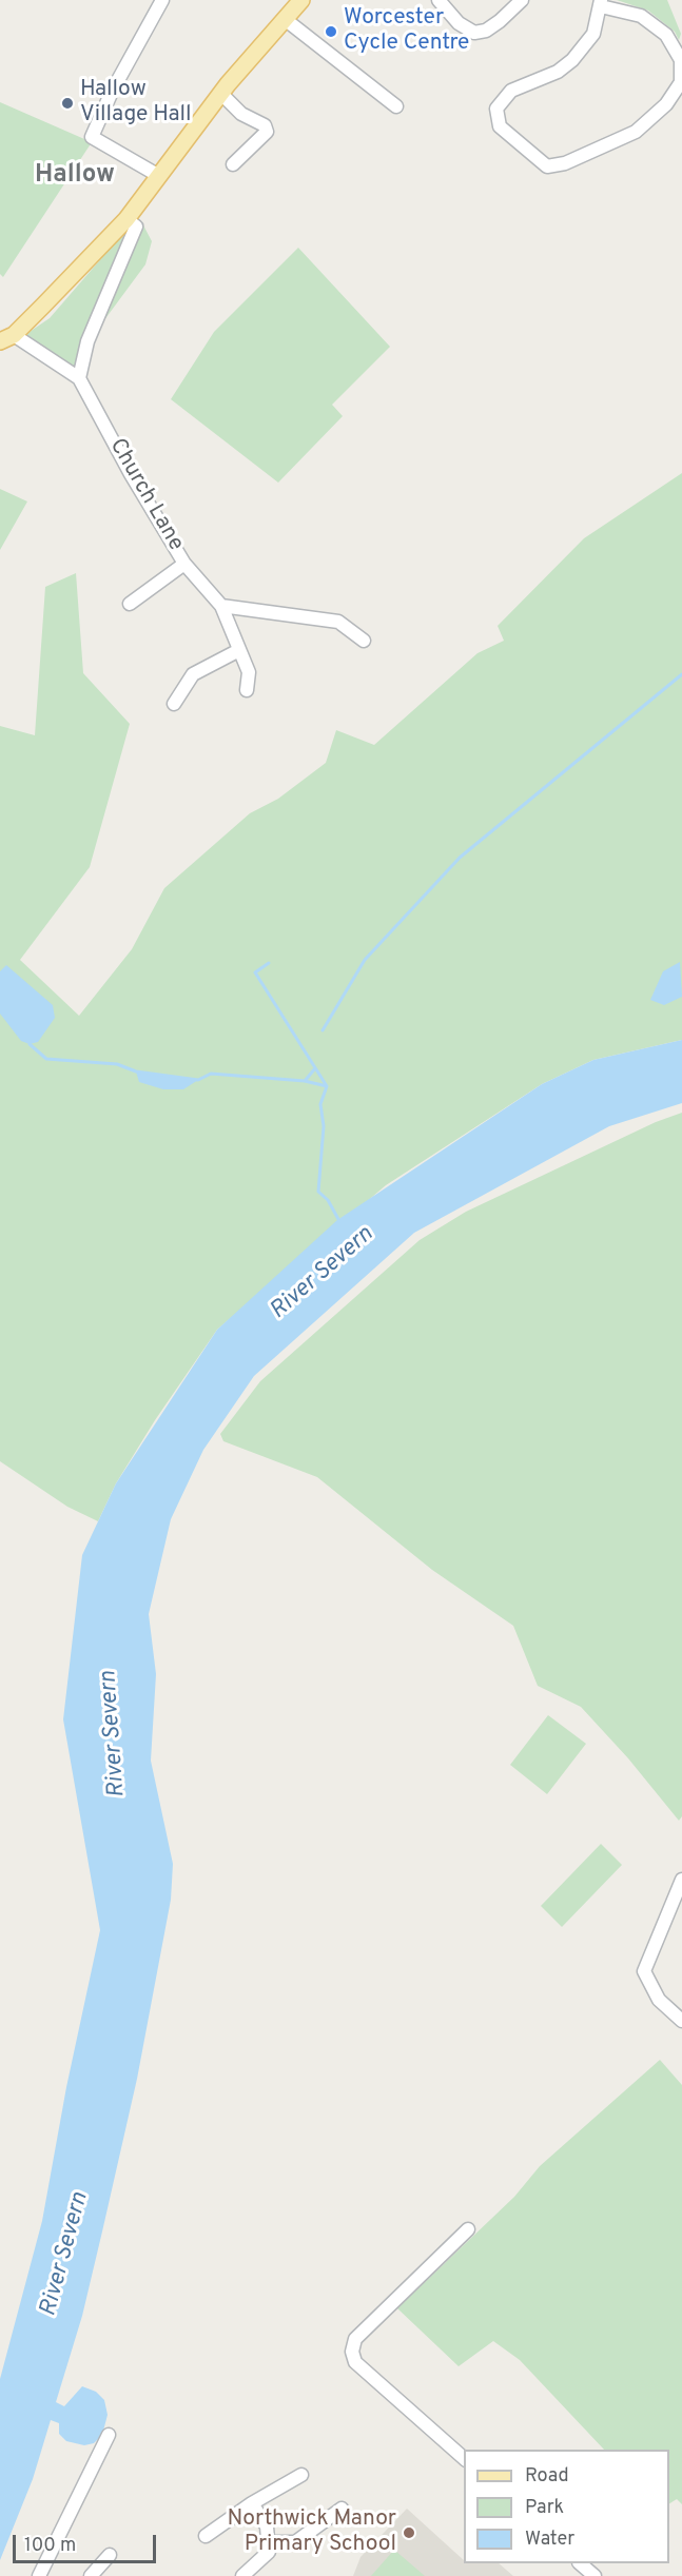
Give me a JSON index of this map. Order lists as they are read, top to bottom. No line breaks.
{"streets":{"street":["Church Lane"]},"districts":["Hallow"],"water":["River Severn"],"places":["Worcester Cycle Centre","Hallow Village Hall","Northwick Manor Primary School"],"legend":["Road","Park","Water"],"scale_bar":"100 m"}
